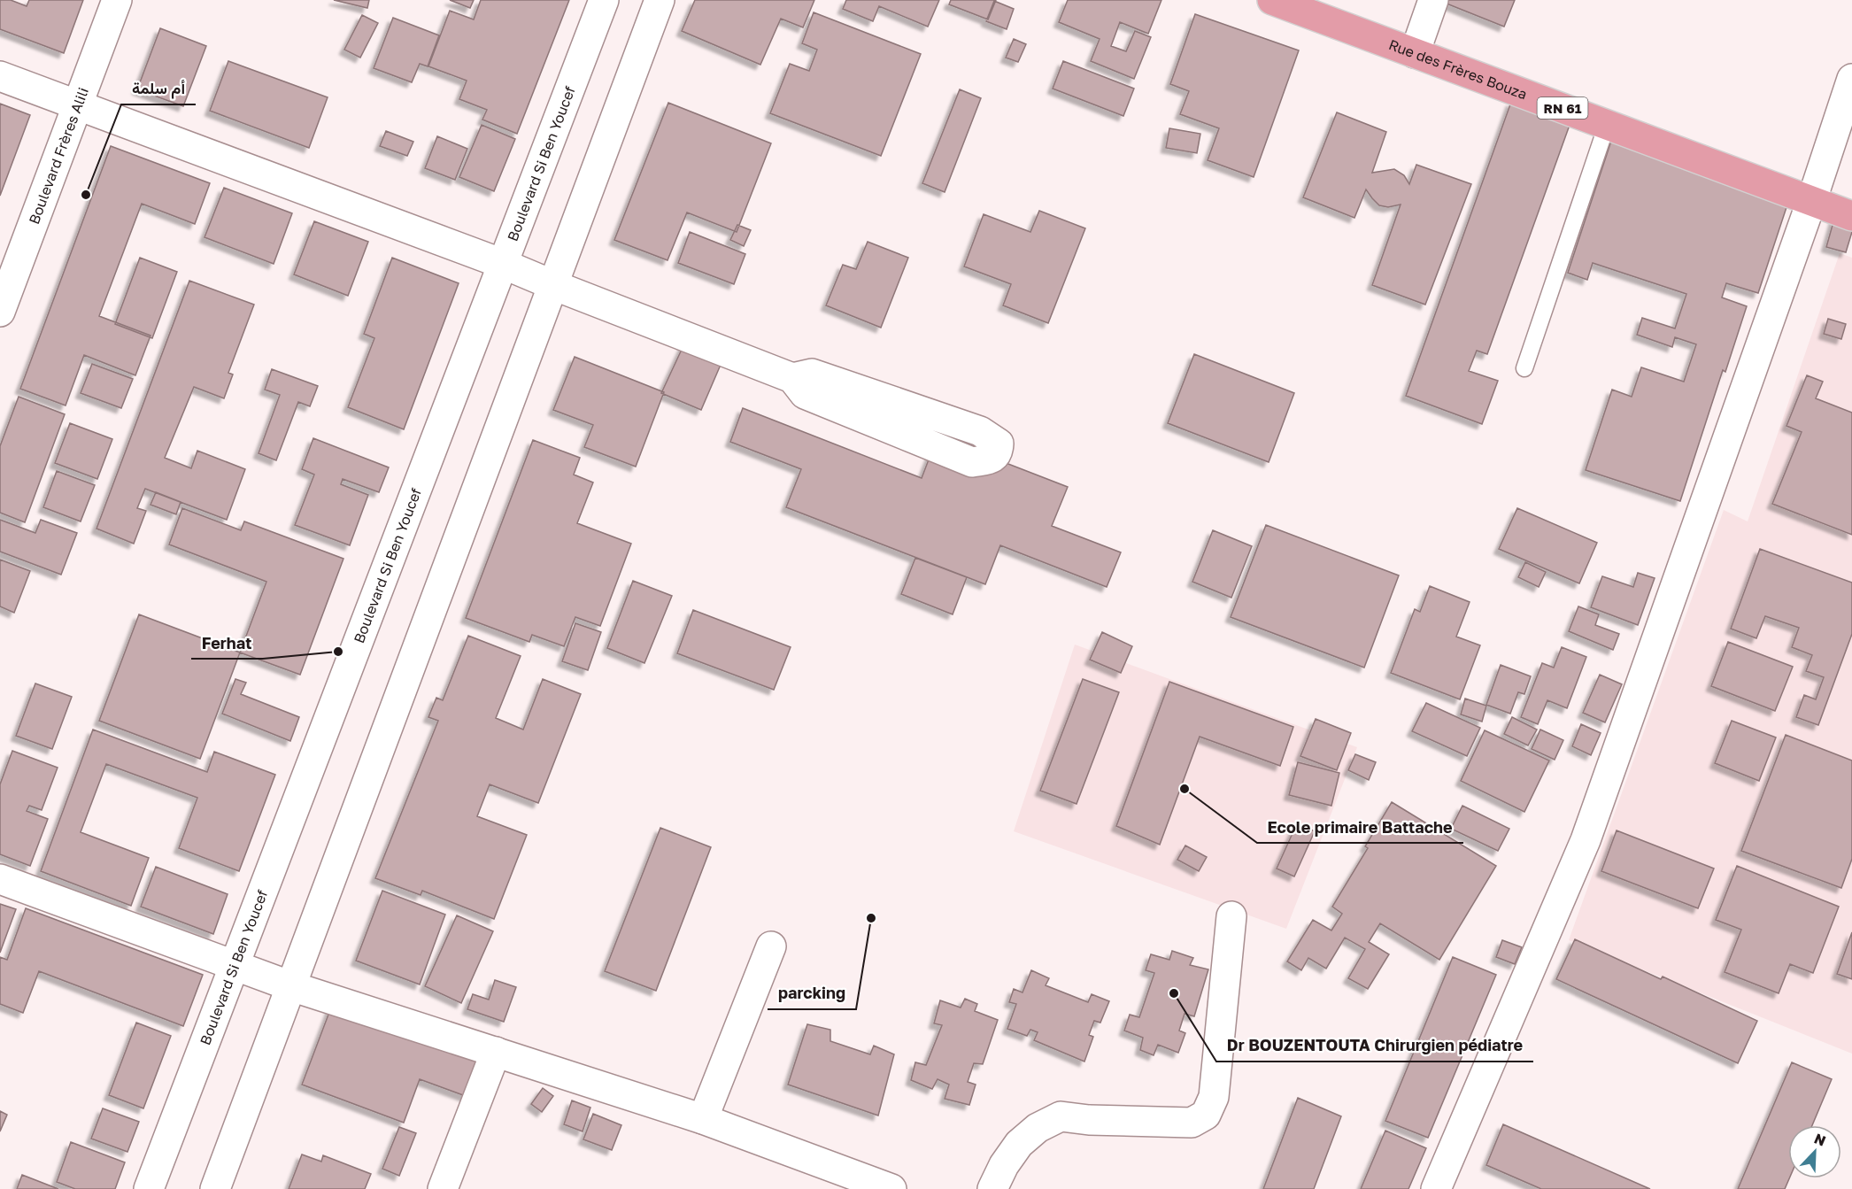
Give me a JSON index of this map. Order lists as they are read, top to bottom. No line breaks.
{"streets":{"main road":["Rue des Frères Bouza","RN 61"],"street":["Boulevard Frères Alili","Boulevard Si Ben Youcef"]},"places":["أم سلمة","Ferhat","Ecole primaire Battache","parcking","Dr BOUZENTOUTA Chirurgien pédiatre"],"north":"top right"}
